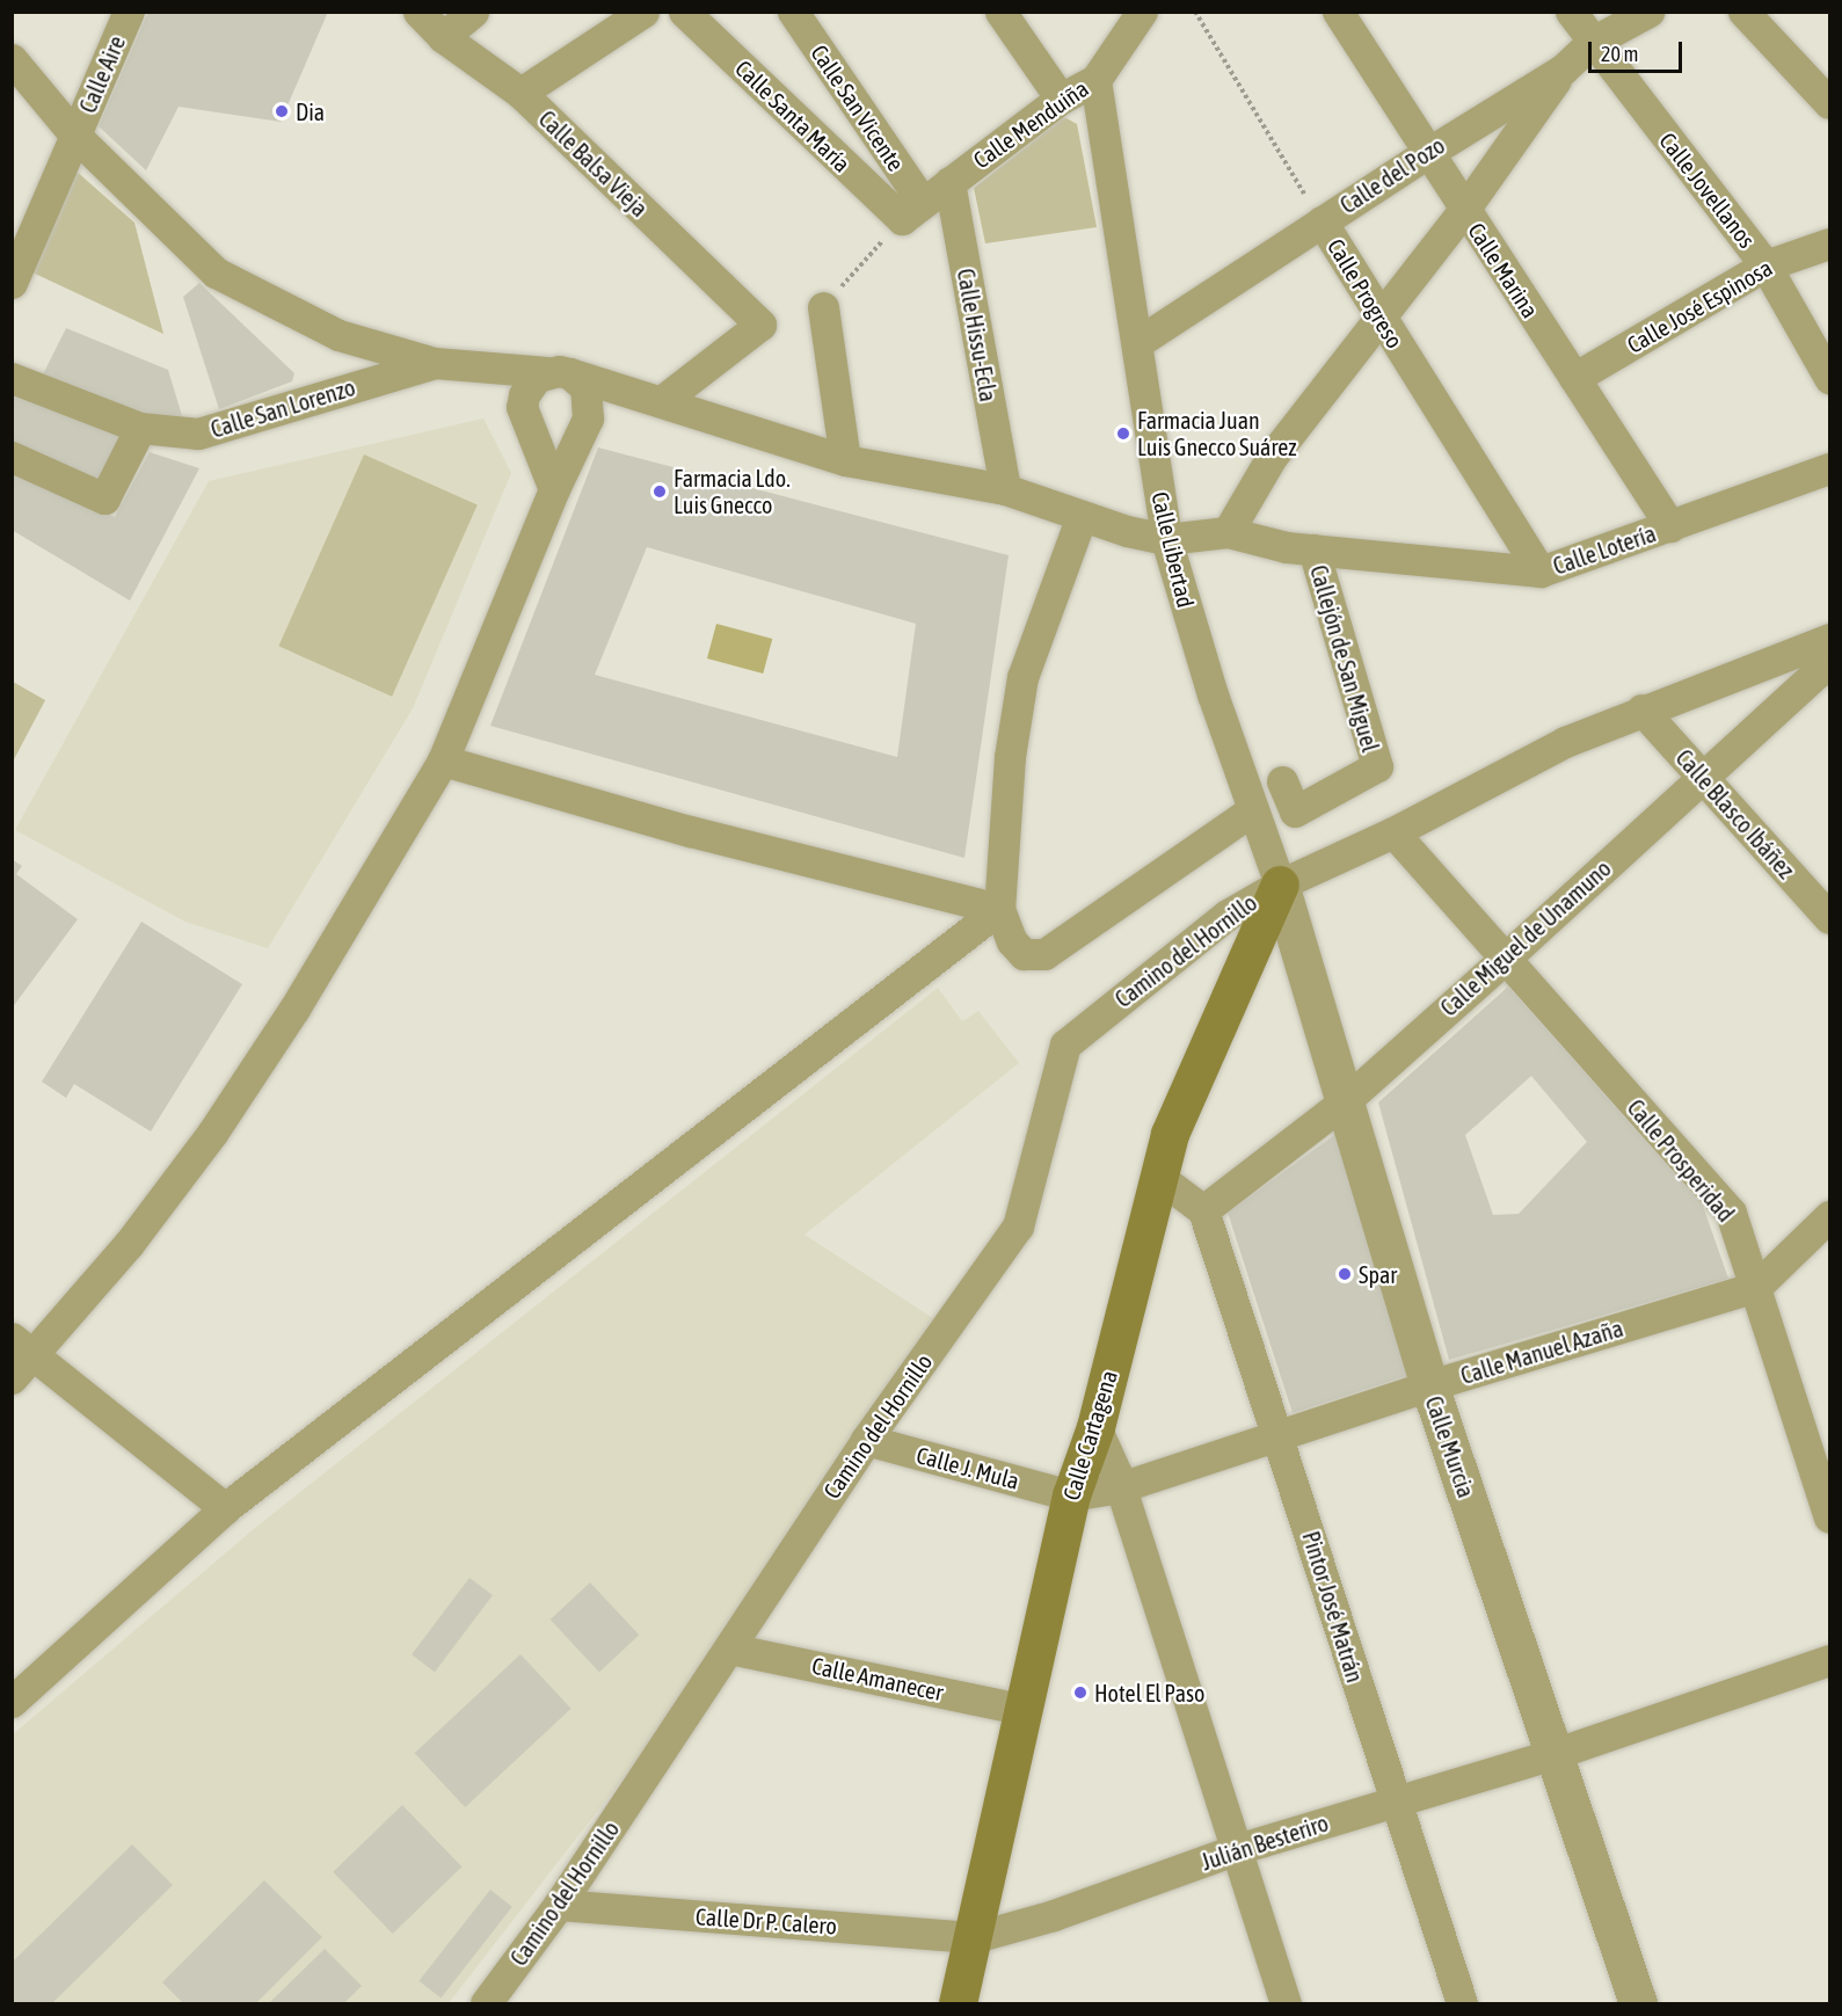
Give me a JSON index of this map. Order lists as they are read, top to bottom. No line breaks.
{"streets":{"main road":["Calle Cartagena"],"street":["Calle Aire","Calle San Vicente","Calle Santa María","Calle Menduiña","Calle Balsa Vieja","Calle del Pozo","Calle Jovellanos","Calle Marina","Calle Progreso","Calle José Espinosa","Calle Hissu-Ecla","Calle San Lorenzo","Calle Libertad","Calle Lotería","Callejón de San Miguel","Calle Blasco Ibáñez","Calle Miguel de Unamuno","Camino del Hornillo","Calle Prosperidad","Calle Manuel Azaña","Calle Murcia","Calle J. Mula","Pintor José Matrán","Calle Amanecer","Julián Besteriro","Calle Dr P. Calero"]},"crossings":[["Calle San Vicente","Calle Santa María"],["Calle San Vicente","Calle Menduiña"],["Calle Santa María","Calle Menduiña"],["Calle Menduiña","Calle Hissu-Ecla"],["Calle Menduiña","Calle Libertad"],["Calle del Pozo","Calle Jovellanos"],["Calle del Pozo","Calle Marina"],["Calle del Pozo","Calle Progreso"],["Calle del Pozo","Calle Libertad"],["Calle Jovellanos","Calle José Espinosa"],["Calle Marina","Calle José Espinosa"],["Calle Marina","Calle Lotería"],["Calle Progreso","Calle Lotería"],["Calle Libertad","Camino del Hornillo"],["Calle Libertad","Calle Cartagena"],["Calle Libertad","Calle Murcia"],["Calle Lotería","Callejón de San Miguel"],["Calle Blasco Ibáñez","Calle Miguel de Unamuno"],["Calle Blasco Ibáñez","Camino del Hornillo"],["Calle Miguel de Unamuno","Calle Prosperidad"],["Calle Miguel de Unamuno","Calle Murcia"],["Calle Miguel de Unamuno","Pintor José Matrán"],["Camino del Hornillo","Calle Prosperidad"],["Camino del Hornillo","Calle Cartagena"],["Camino del Hornillo","Calle Murcia"],["Camino del Hornillo","Calle J. Mula"],["Camino del Hornillo","Calle Amanecer"],["Camino del Hornillo","Calle Dr P. Calero"],["Calle Prosperidad","Calle Manuel Azaña"],["Calle Manuel Azaña","Calle Cartagena"],["Calle Manuel Azaña","Calle Murcia"],["Calle Manuel Azaña","Calle J. Mula"],["Calle Manuel Azaña","Pintor José Matrán"],["Calle Cartagena","Calle Murcia"],["Calle Cartagena","Calle J. Mula"],["Calle Cartagena","Calle Amanecer"],["Calle Cartagena","Julián Besteriro"],["Calle Cartagena","Calle Dr P. Calero"],["Calle Murcia","Julián Besteriro"],["Pintor José Matrán","Julián Besteriro"],["Julián Besteriro","Calle Dr P. Calero"]],"places":["Dia","Farmacia Juan Luis Gnecco Suárez","Farmacia Ldo. Luis Gnecco","Spar","Hotel El Paso"],"scale_bar":"20 m"}
